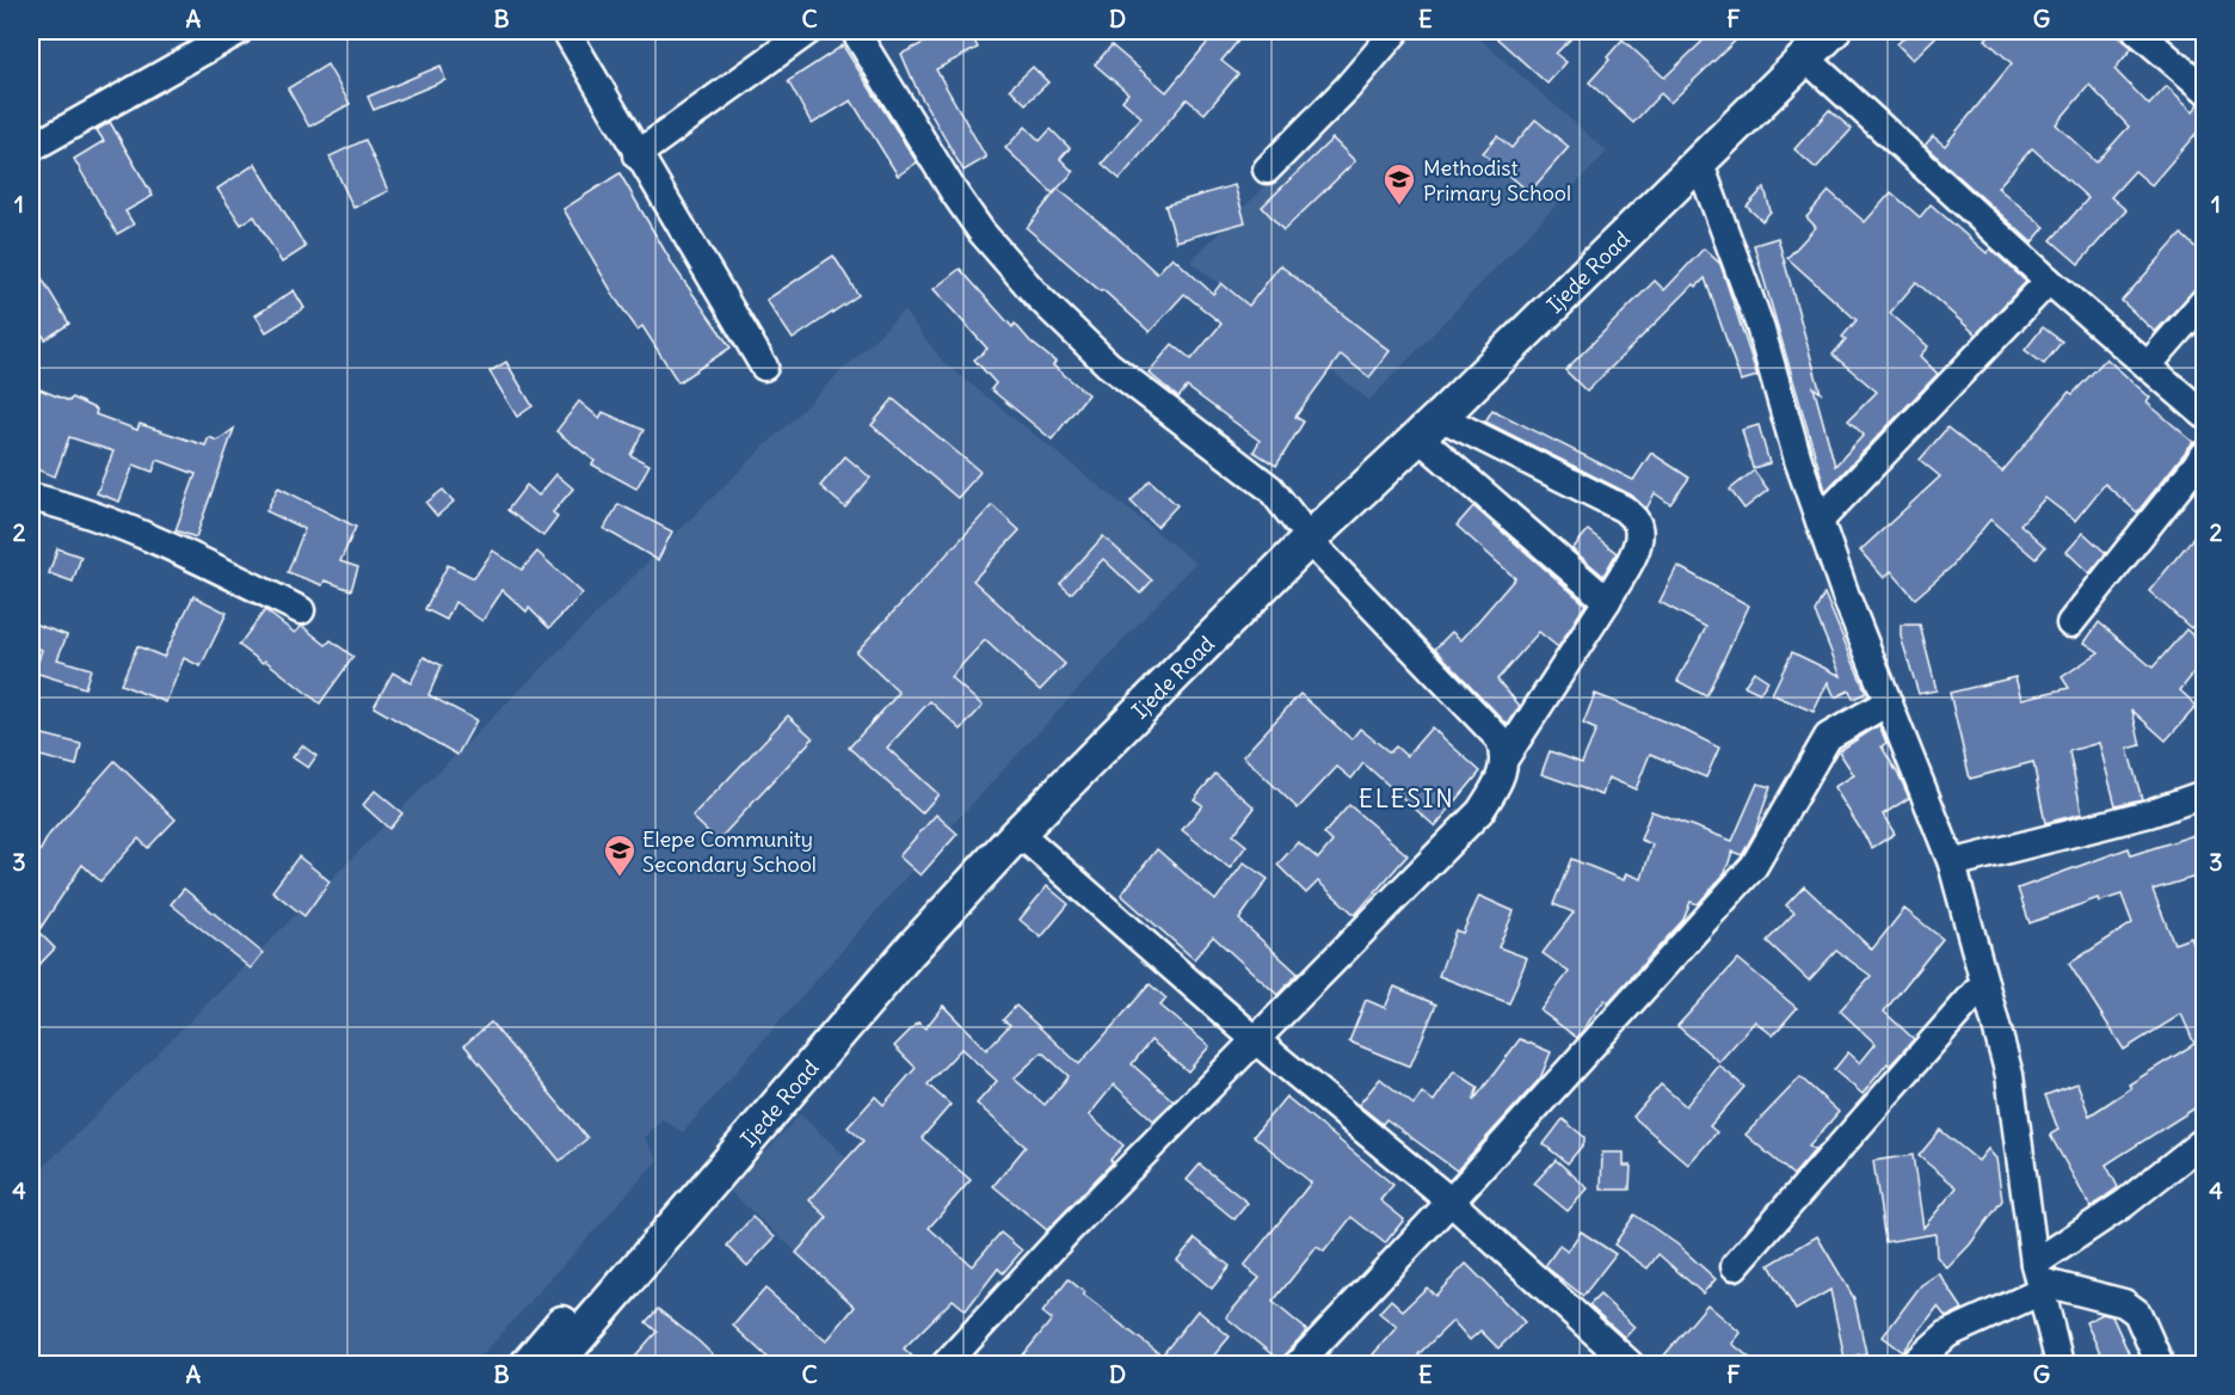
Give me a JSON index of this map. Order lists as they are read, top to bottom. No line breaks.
{"streets":{"main road":["Ijede Road"]},"districts":["ELESIN"],"places":{"school or university":["Methodist Primary School","Elepe Community Secondary School"]},"grid":{"columns":["A","B","C","D","E","F","G"],"rows":["1","2","3","4"]}}
